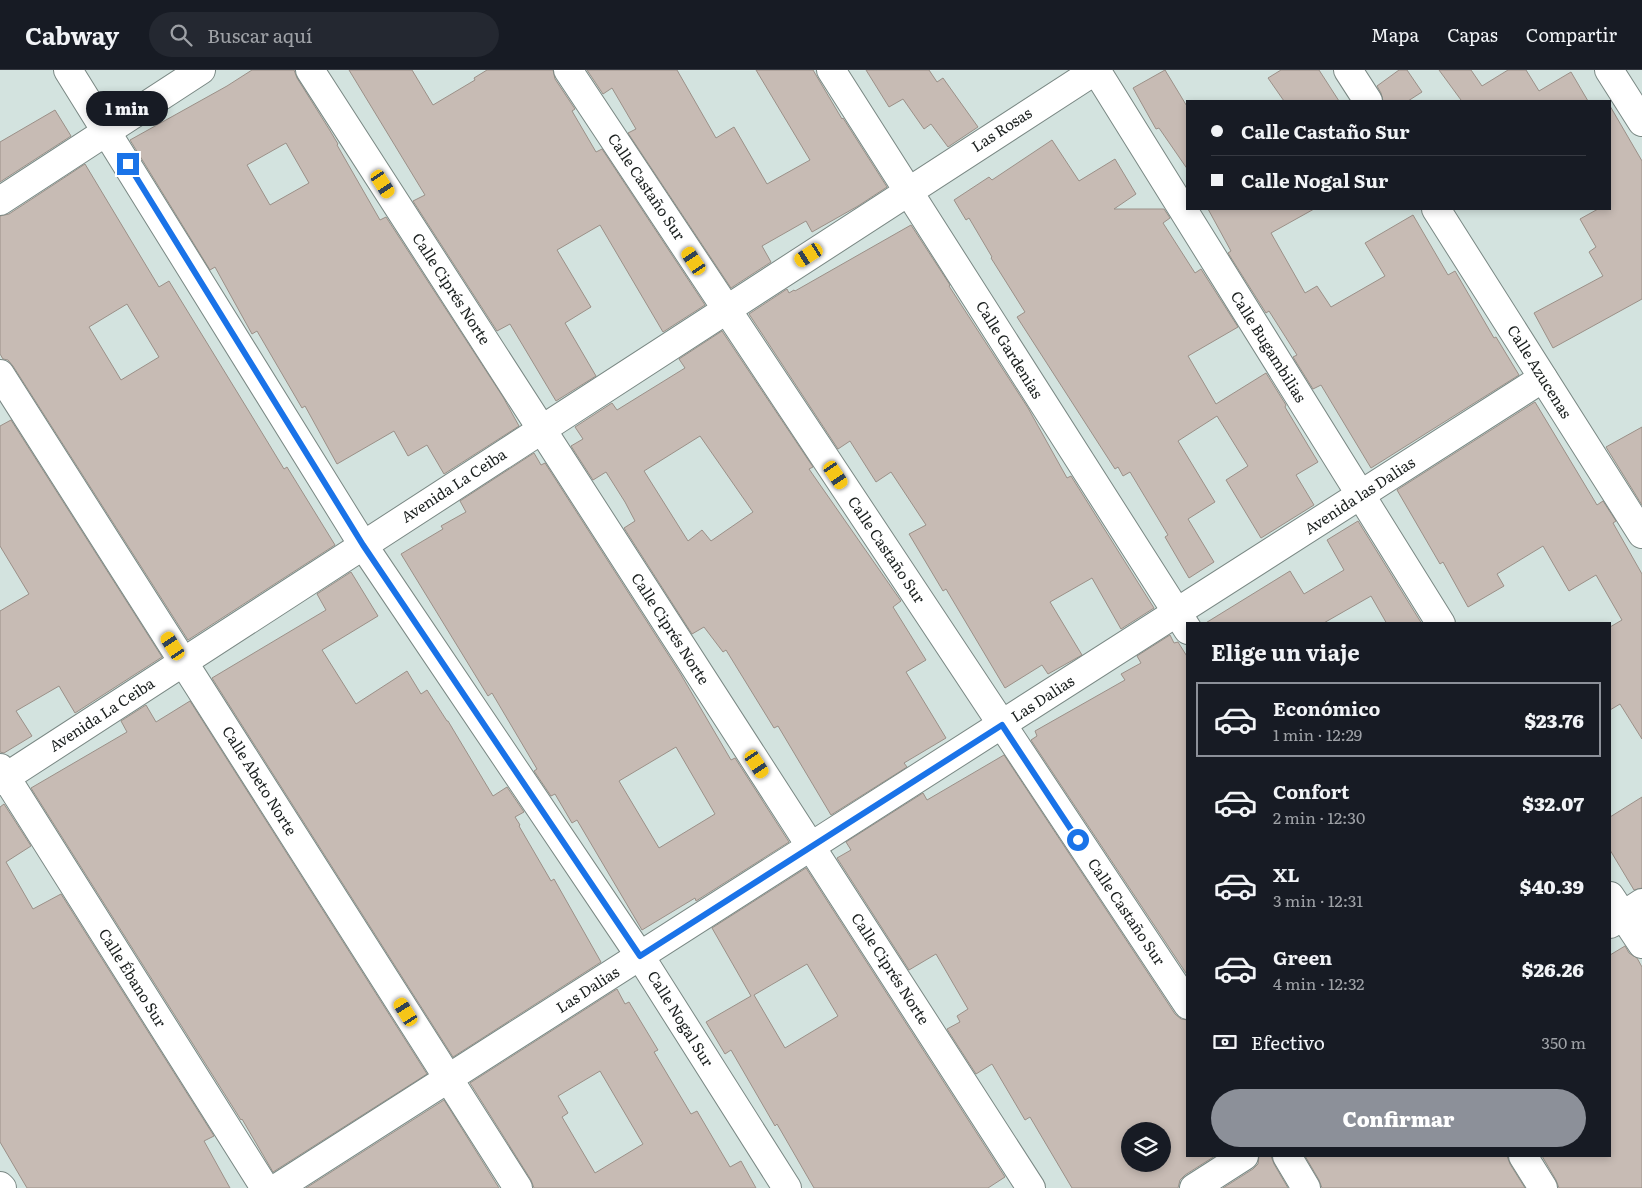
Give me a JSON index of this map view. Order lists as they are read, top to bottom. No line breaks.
{"streets":{"street":["Las Rosas","Calle Castaño Sur","Calle Ciprés Norte","Calle Bugambilias","Calle Gardenias","Calle Azucenas","Avenida La Ceiba","Avenida las Dalias","Las Dalias","Calle Abeto Norte","Calle Ébano Sur","Calle Nogal Sur"]},"crossings":[["Las Rosas","Calle Bugambilias"],["Las Rosas","Calle Gardenias"],["Las Rosas","Avenida La Ceiba"],["Calle Castaño Sur","Avenida La Ceiba"],["Calle Castaño Sur","Las Dalias"],["Calle Ciprés Norte","Avenida La Ceiba"],["Calle Ciprés Norte","Las Dalias"],["Calle Bugambilias","Avenida las Dalias"],["Calle Gardenias","Avenida La Ceiba"],["Calle Gardenias","Avenida las Dalias"],["Calle Gardenias","Las Dalias"],["Calle Azucenas","Avenida las Dalias"],["Avenida La Ceiba","Calle Abeto Norte"],["Avenida La Ceiba","Calle Ébano Sur"],["Avenida La Ceiba","Calle Nogal Sur"],["Avenida las Dalias","Las Dalias"],["Las Dalias","Calle Abeto Norte"],["Las Dalias","Calle Nogal Sur"]],"page":{"header":"Cabway","search":"Buscar aquí","nav":["Mapa","Capas","Compartir"],"bubble":"1 min","banner":["Calle Castaño Sur","Calle Nogal Sur"],"heading":"Elige un viaje","list":[{"name":"Económico","note":"1 min · 12:29","value":"$23.76"},{"name":"Confort","note":"2 min · 12:30","value":"$32.07"},{"name":"XL","note":"3 min · 12:31","value":"$40.39"},{"name":"Green","note":"4 min · 12:32","value":"$26.26"}],"pay":["Efectivo","350 m"],"buttons":"Confirmar"}}
